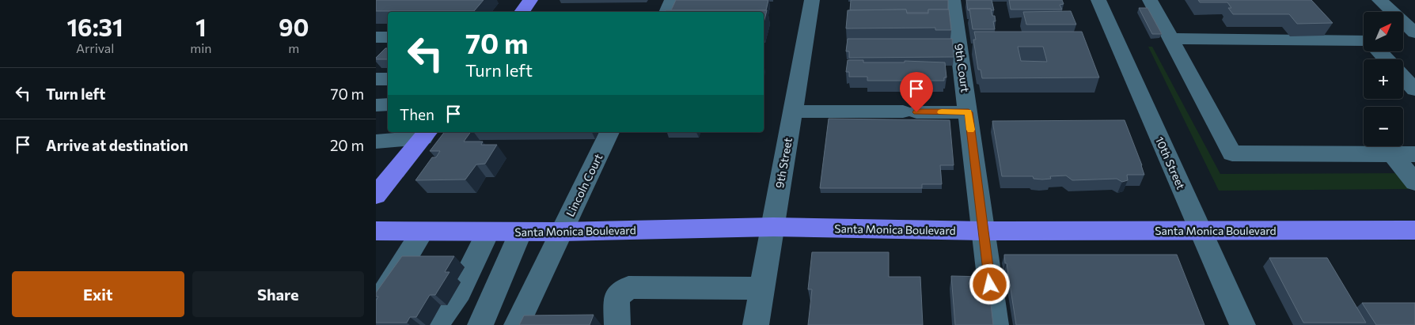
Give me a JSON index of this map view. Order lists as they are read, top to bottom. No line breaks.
{"streets":{"main road":["Santa Monica Boulevard"],"street":["9th Court","9th Street","10th Street","Lincoln Court"]},"crossings":[["9th Court","Santa Monica Boulevard"],["9th Street","Santa Monica Boulevard"],["10th Street","Santa Monica Boulevard"],["Lincoln Court","Santa Monica Boulevard"]],"north":"top right","page":{"eta":["16:31","Arrival","1","min","90","m"],"map_buttons":["+","−"],"turn":["70 m","Turn left"],"list":[{"name":"Turn left","value":"70 m"},{"name":"Arrive at destination","value":"20 m"}],"then":"Then","buttons":["Exit","Share"]}}
